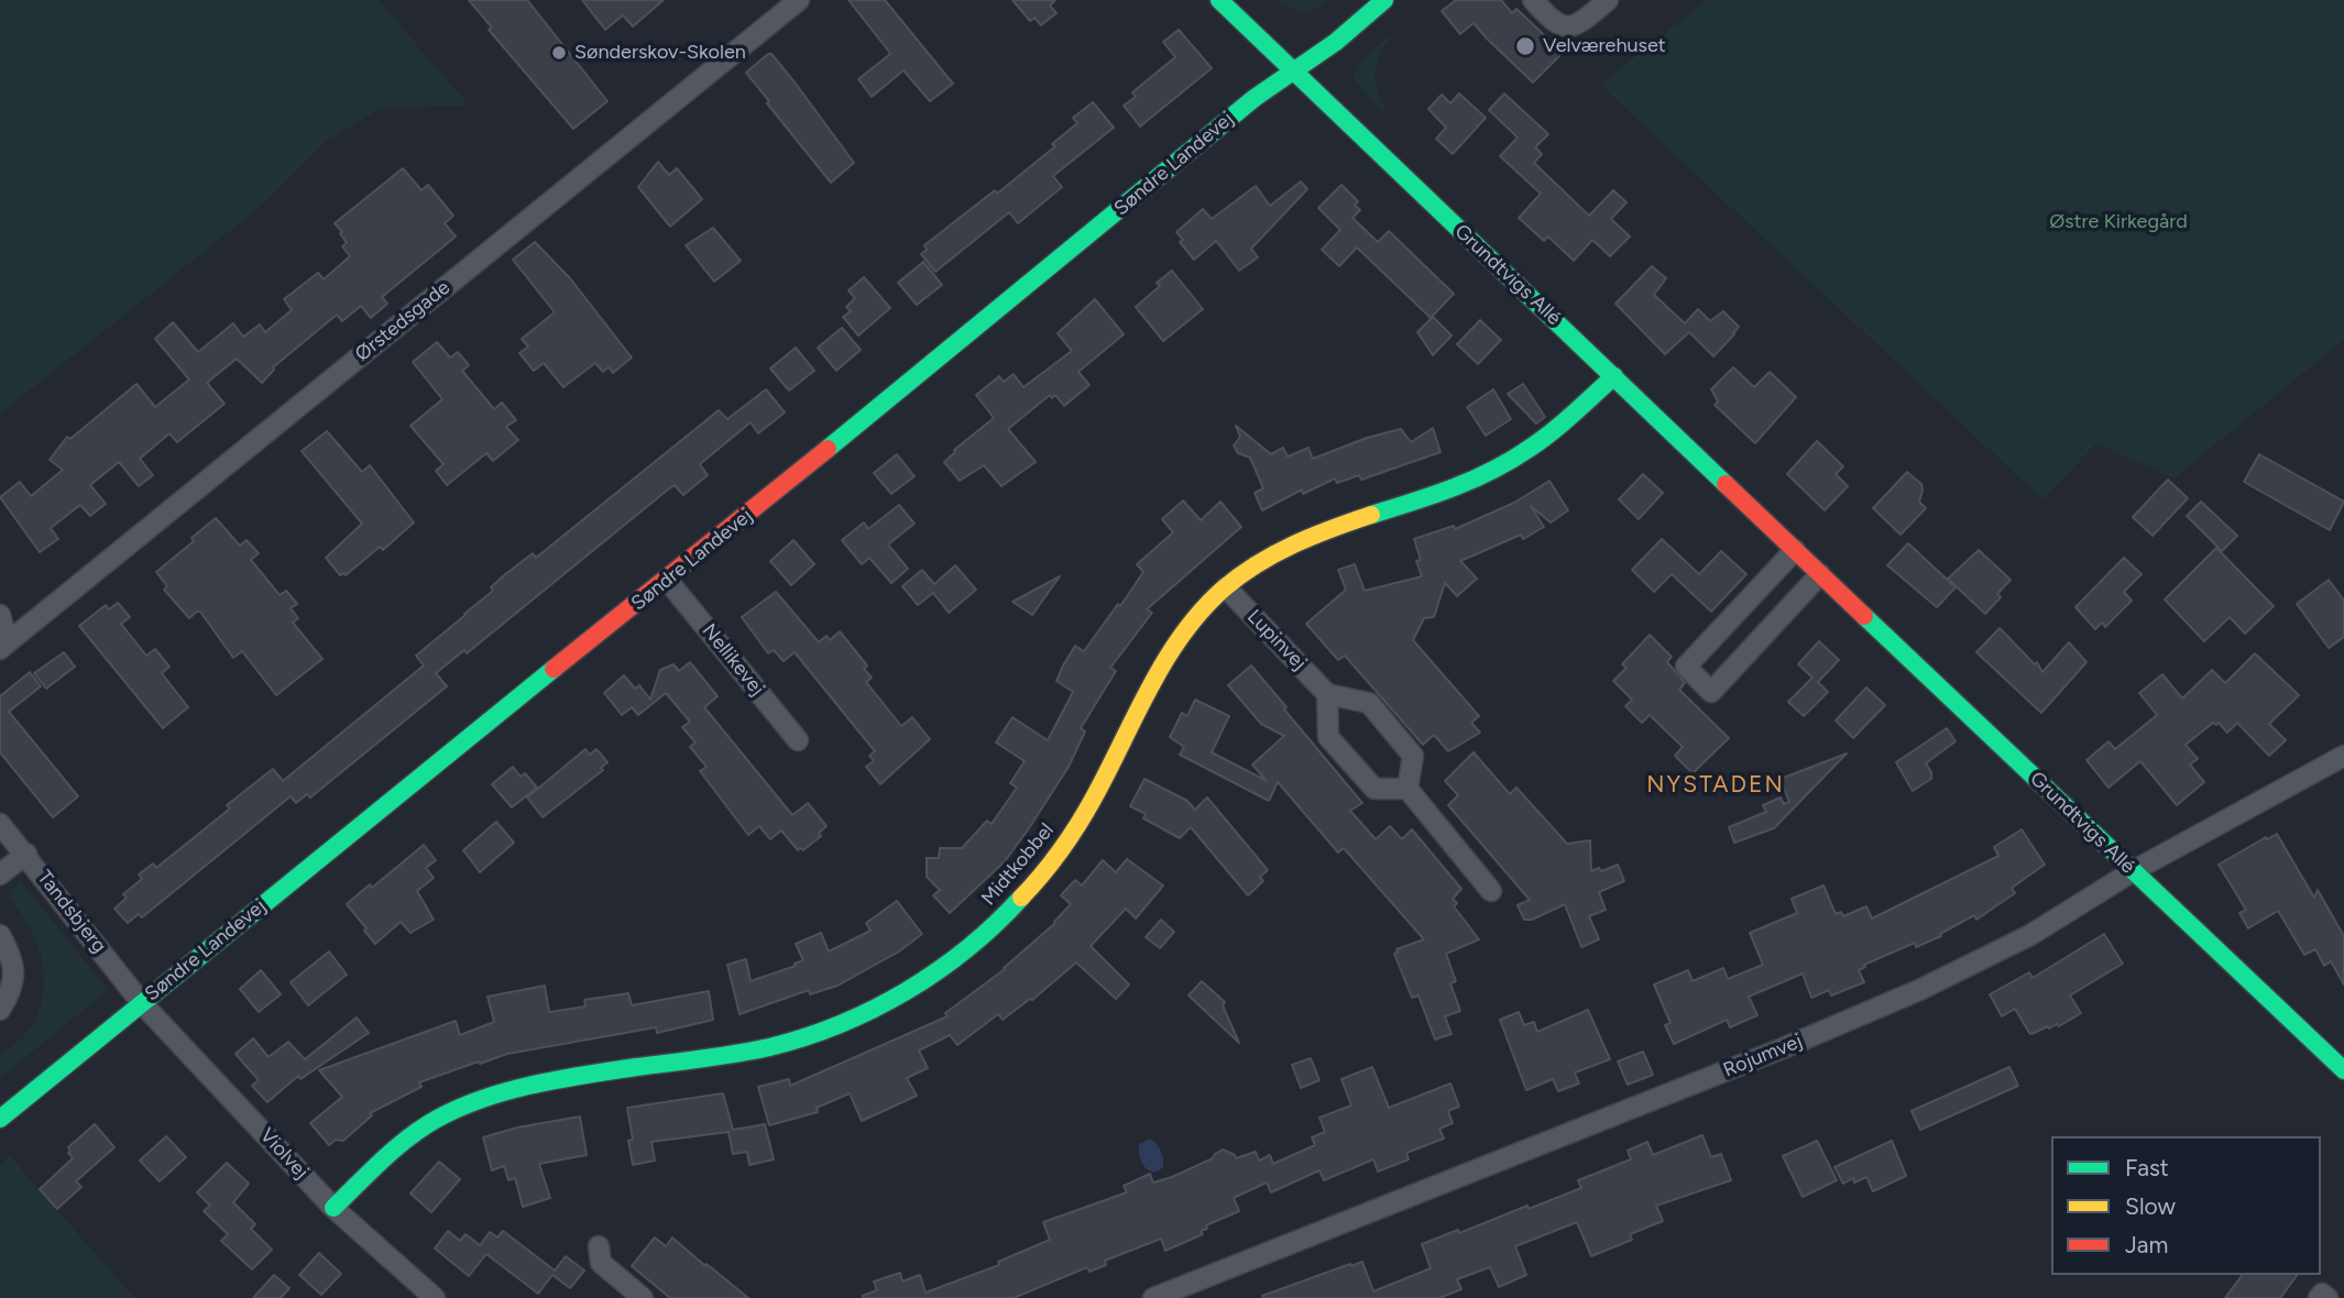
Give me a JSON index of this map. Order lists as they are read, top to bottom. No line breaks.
{"streets":{"street":["Søndre Landevej","Grundtvigs Allé","Ørstedsgade","Lupinvej","Nellikevej","Midtkobbel","Tandsbjerg","Rojumvej","Violvej"]},"crossings":[["Søndre Landevej","Grundtvigs Allé"],["Søndre Landevej","Nellikevej"],["Søndre Landevej","Tandsbjerg"],["Søndre Landevej","Violvej"],["Grundtvigs Allé","Midtkobbel"],["Grundtvigs Allé","Rojumvej"],["Lupinvej","Midtkobbel"],["Midtkobbel","Violvej"],["Tandsbjerg","Violvej"]],"districts":["NYSTADEN"],"parks":["Østre Kirkegård"],"places":["Velværehuset","Sønderskov-Skolen"],"legend":["Fast","Slow","Jam"]}
